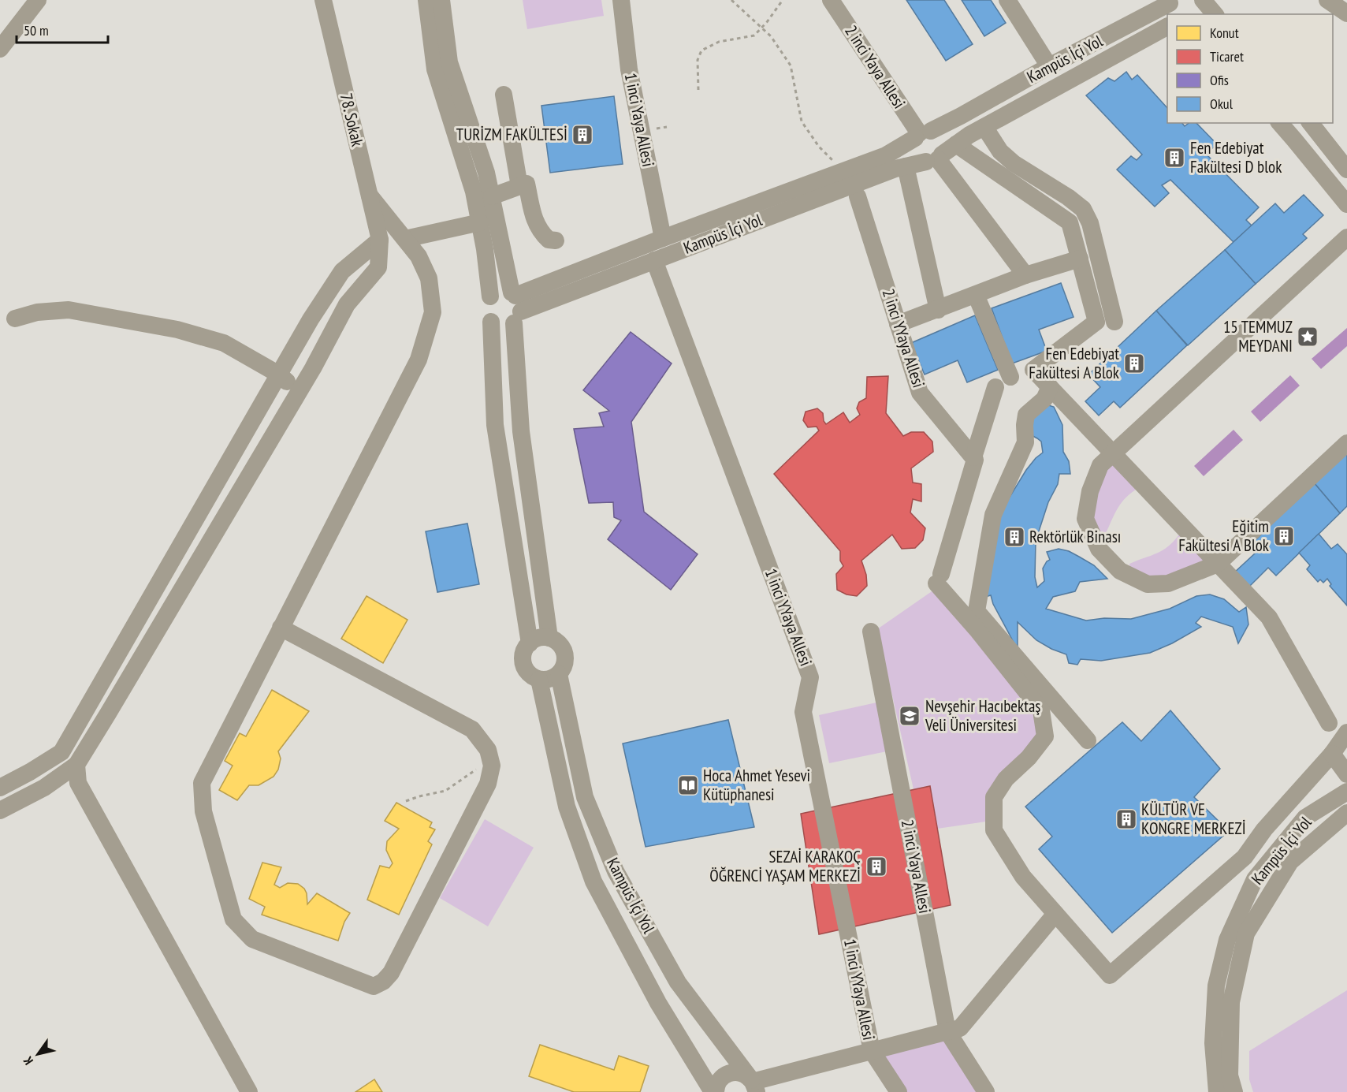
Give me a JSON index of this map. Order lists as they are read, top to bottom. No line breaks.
{"streets":{"street":["Kampüs İçi Yol","2 inci Yaya Allesi","78. Sokak","1 inci Yaya Allesi","2 inci YYaya Allesi","1 inci YYaya Allesi"]},"crossings":[["Kampüs İçi Yol","2 inci Yaya Allesi"],["Kampüs İçi Yol","1 inci Yaya Allesi"],["Kampüs İçi Yol","1 inci YYaya Allesi"]],"places":{"building":["TURİZM FAKÜLTESİ","Fen Edebiyat Fakültesi D blok","Fen Edebiyat Fakültesi A Blok","Eğitim Fakültesi A Blok","Rektörlük Binası","KÜLTÜR VE KONGRE MERKEZİ","SEZAİ KARAKOÇ ÖĞRENCİ YAŞAM MERKEZİ"],"place":["15 TEMMUZ MEYDANI"],"school or university":["Nevşehir Hacıbektaş Veli Üniversitesi"],"library":["Hoca Ahmet Yesevi Kütüphanesi"]},"legend":["Konut","Ticaret","Ofis","Okul"],"scale_bar":"50 m","north":"bottom left"}
